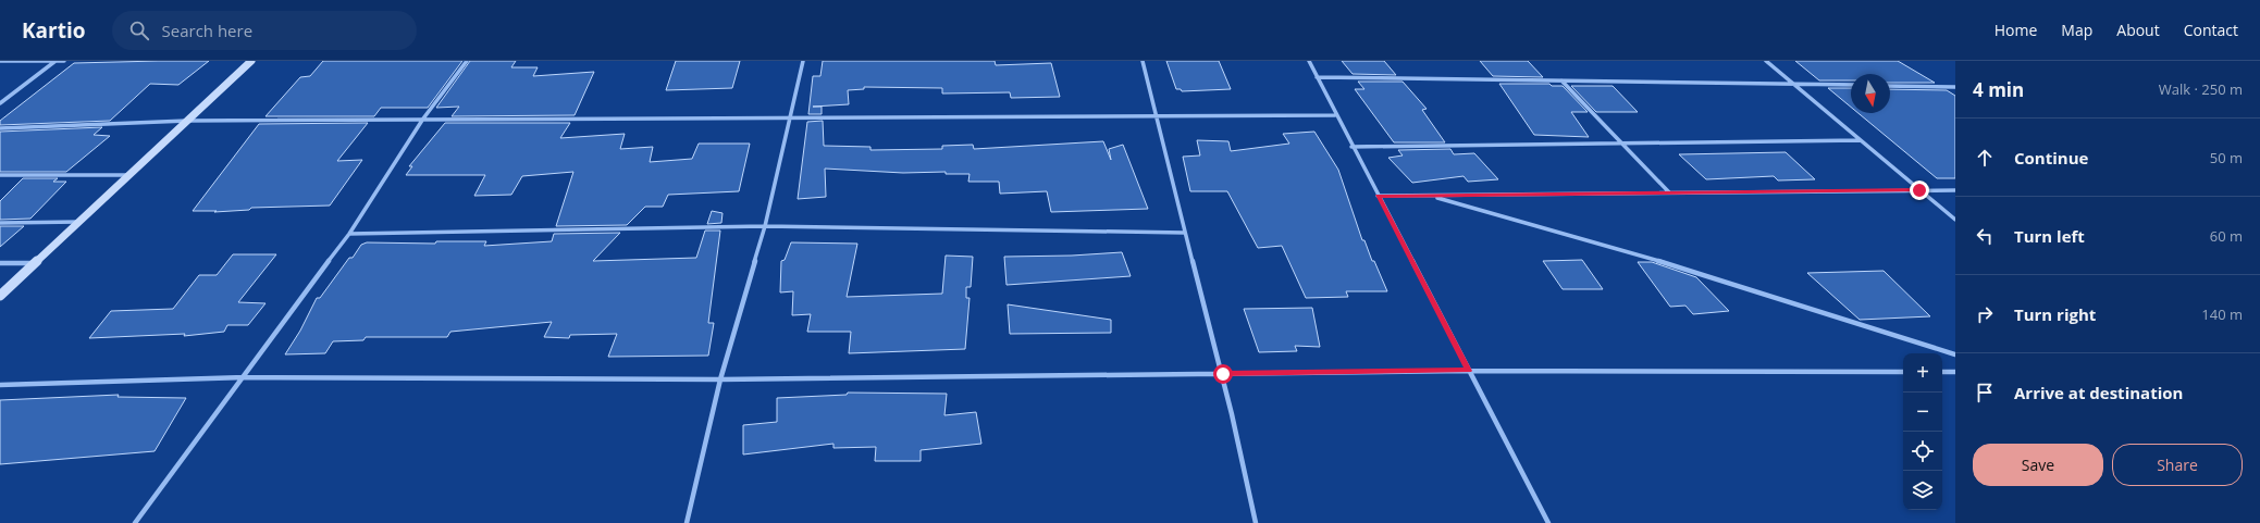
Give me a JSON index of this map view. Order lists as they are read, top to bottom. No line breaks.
{"north":"bottom","page":{"header":"Kartio","search":"Search here","nav":["Home","Map","About","Contact"],"heading":["4 min","Walk · 250 m"],"list":[["Continue","50 m"],["Turn left","60 m"],["Turn right","140 m"],"Arrive at destination"],"map_buttons":["+","−"],"buttons":["Save","Share"]}}
